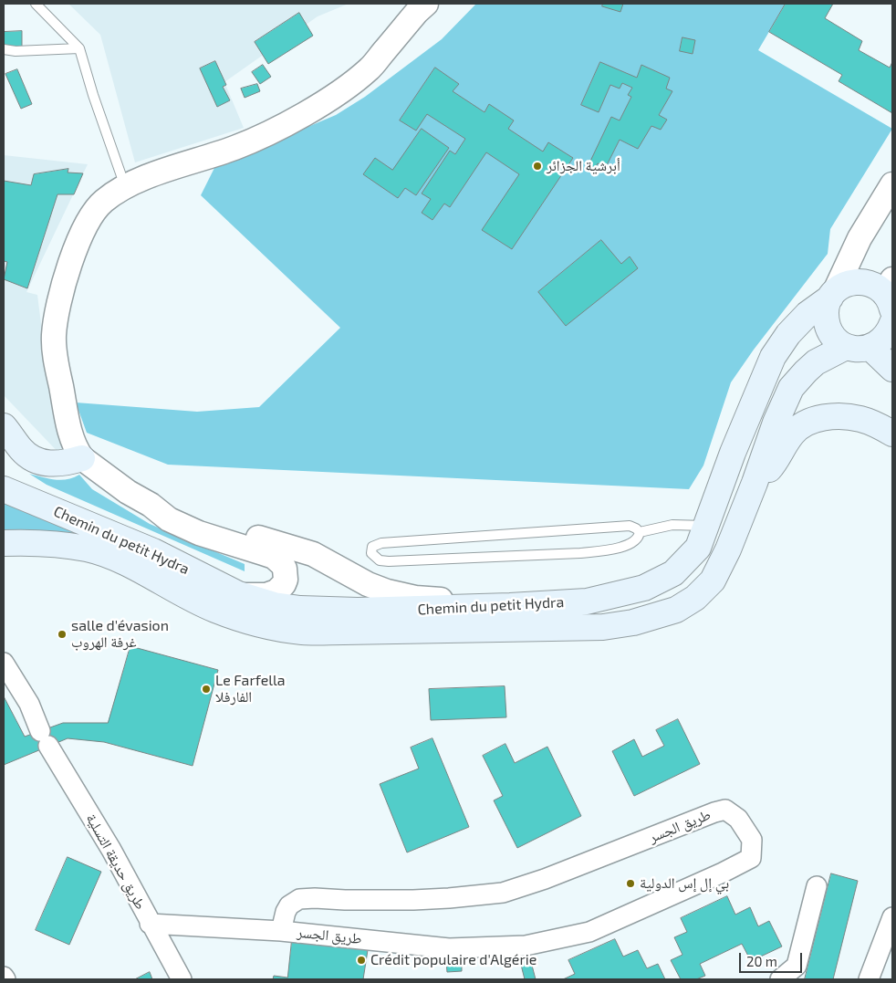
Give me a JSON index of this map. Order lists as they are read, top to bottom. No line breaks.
{"streets":{"main road":["Chemin du petit Hydra"],"street":["طريق الجسر","طريق حديقة التسلية"]},"crossings":[["طريق الجسر","طريق حديقة التسلية"]],"places":["أبرشية الجزائر","salle d'évasion غرفة الهروب","Le Farfella الفارفلا","بي إل إس الدولية","Crédit populaire d'Algérie"],"scale_bar":"20 m"}
